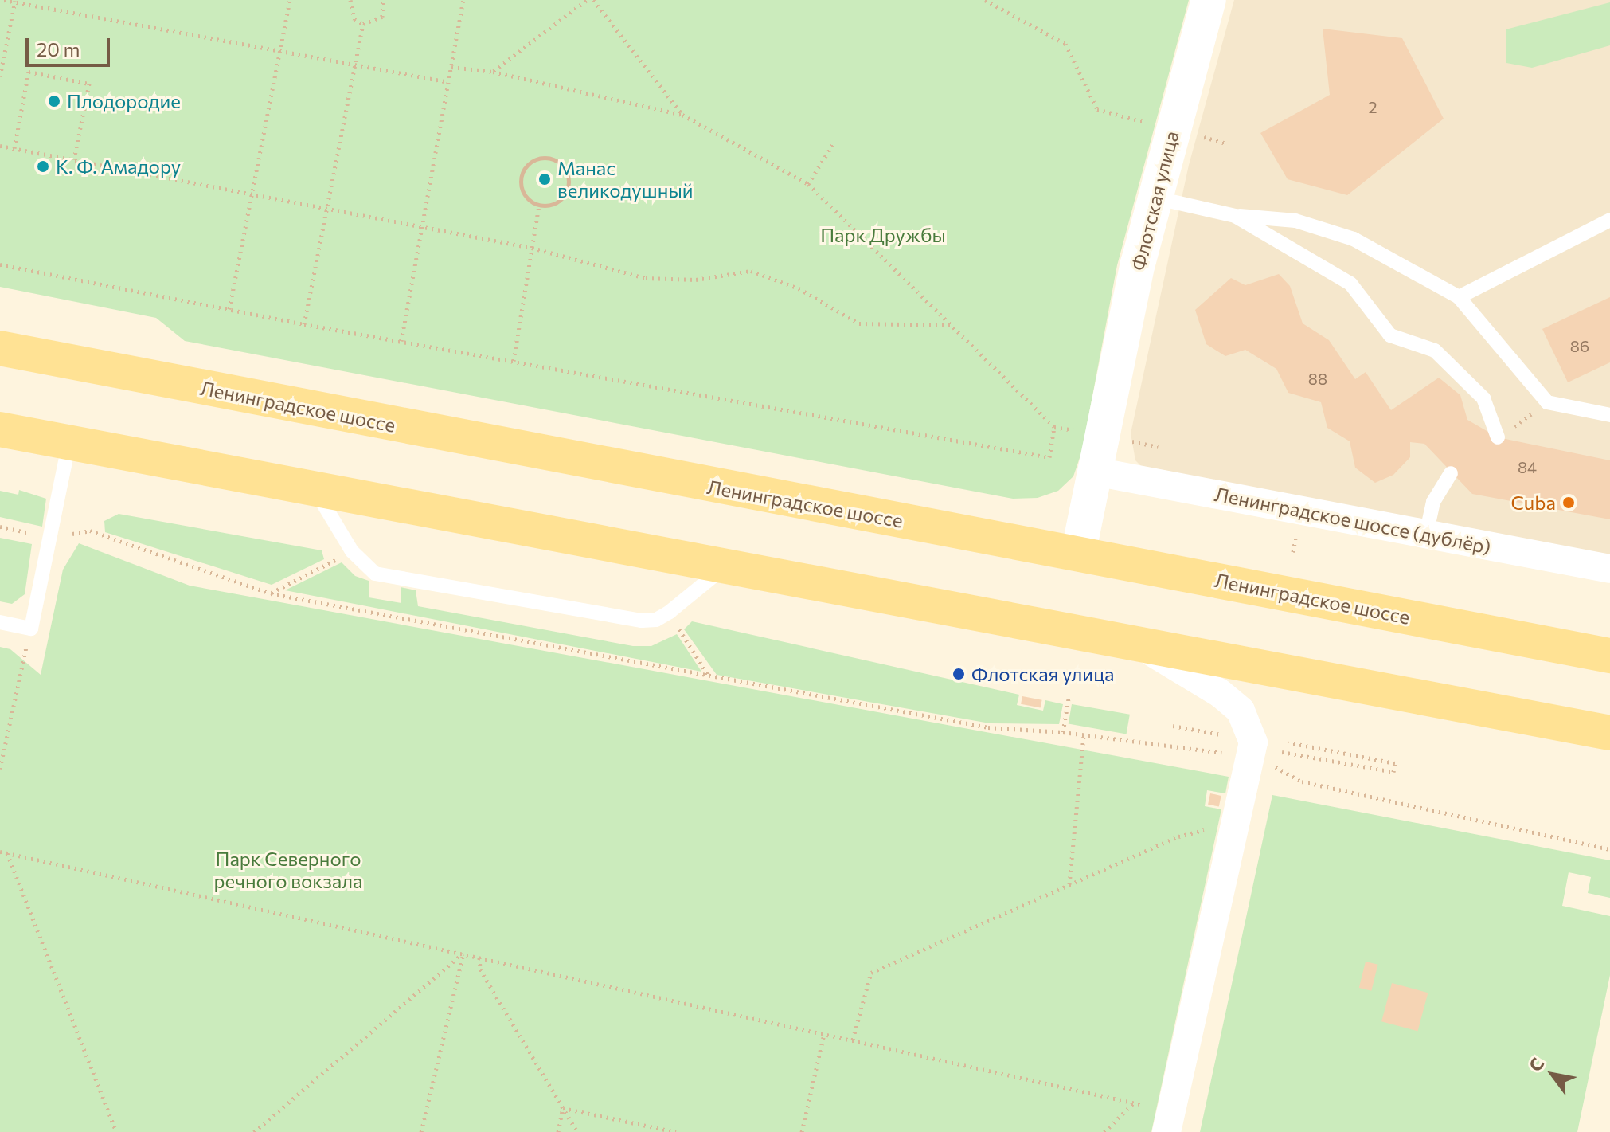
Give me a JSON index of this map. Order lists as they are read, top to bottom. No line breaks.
{"streets":{"main road":["Ленинградское шоссе"],"street":["Флотская улица","Ленинградское шоссе (дублёр)"]},"crossings":[["Флотская улица","Ленинградское шоссе"],["Флотская улица","Ленинградское шоссе (дублёр)"]],"parks":["Парк Дружбы","Парк Северного речного вокзала"],"places":["Плодородие","К. Ф. Амадору","Манас великодушный","Cuba","Флотская улица"],"house_numbers":["2","86","88","84"],"scale_bar":"20 m","north":"top left"}
